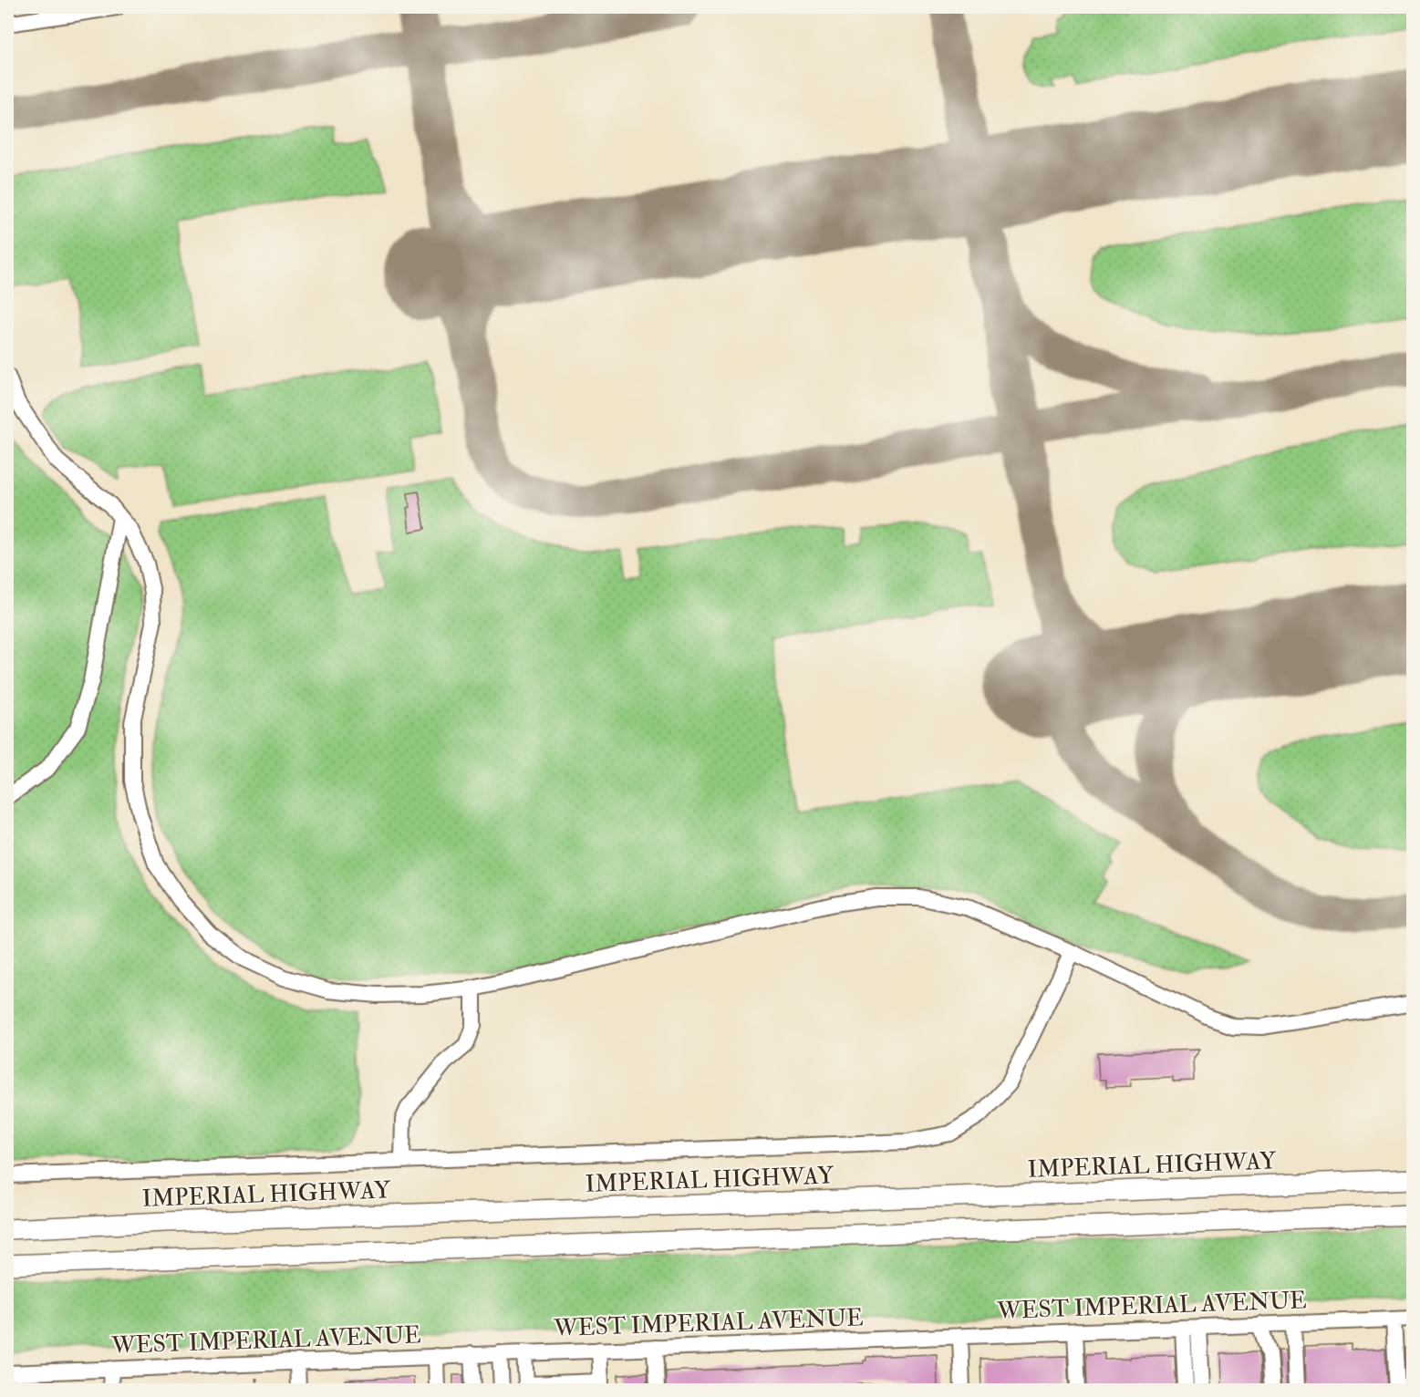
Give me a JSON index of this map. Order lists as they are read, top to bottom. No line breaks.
{"streets":{"main road":["IMPERIAL HIGHWAY"],"street":["WEST IMPERIAL AVENUE"]}}
